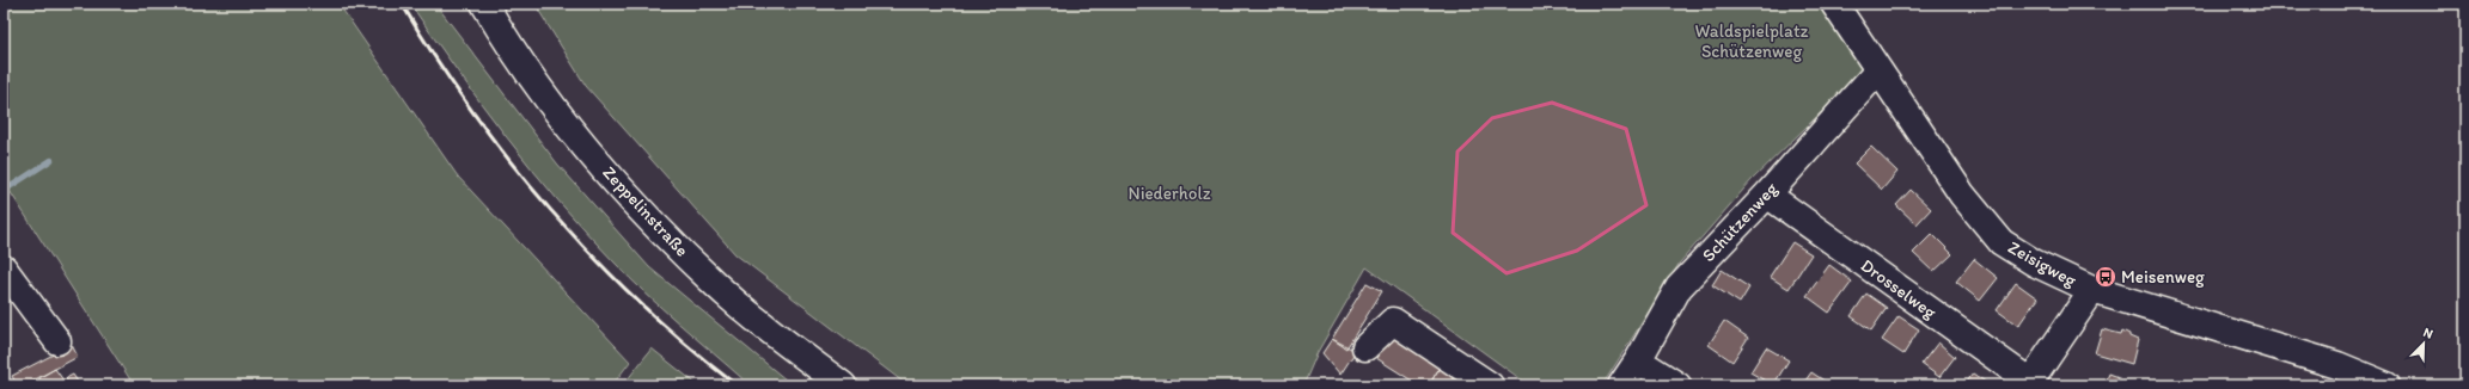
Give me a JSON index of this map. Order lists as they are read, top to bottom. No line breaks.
{"streets":{"street":["Zeppelinstraße","Schützenweg","Zeisigweg","Drosselweg"]},"crossings":[["Schützenweg","Zeisigweg"],["Schützenweg","Drosselweg"]],"parks":["Waldspielplatz Schützenweg","Niederholz"],"places":{"bus stop":["Meisenweg"]},"north":"top right"}
